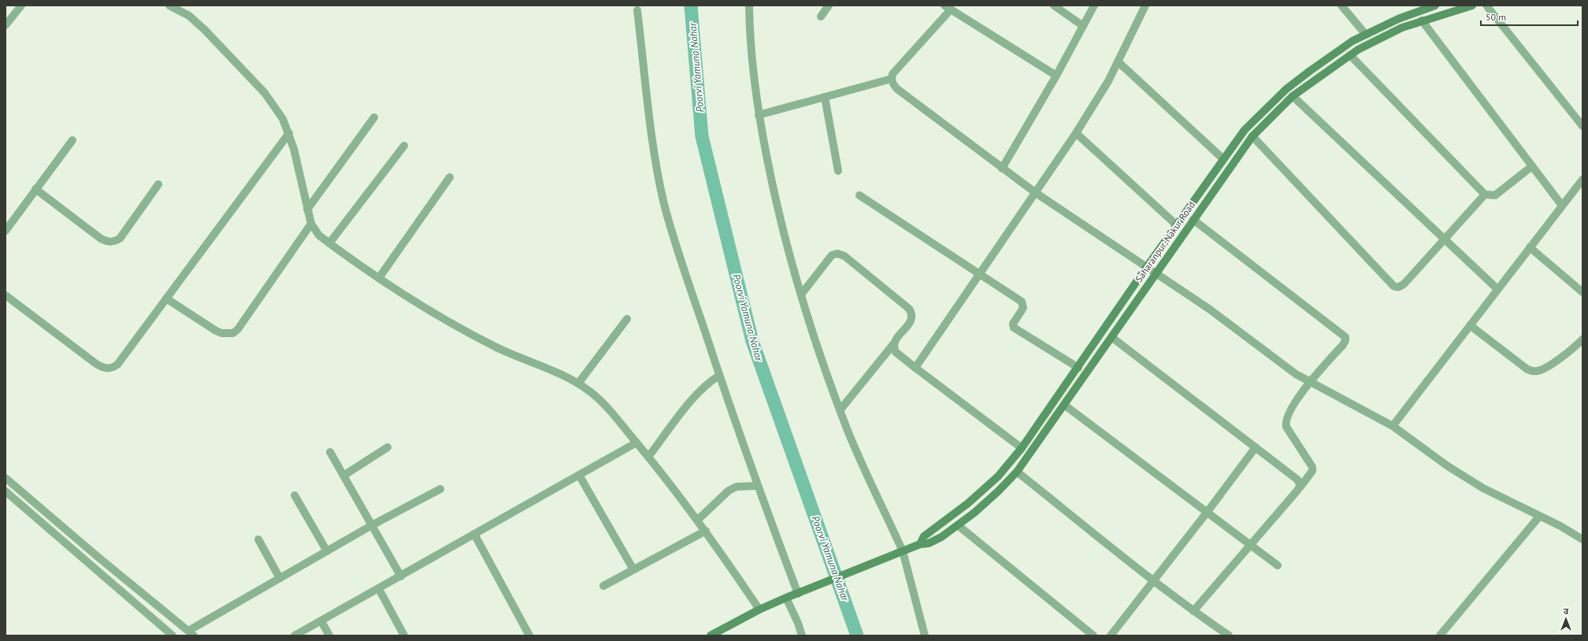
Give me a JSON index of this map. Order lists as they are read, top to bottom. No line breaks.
{"streets":{"main road":["Saharanpur-Nakur Road"]},"water":["Poorvi Yamuna Nahar"],"scale_bar":"50 m","north":"top"}
